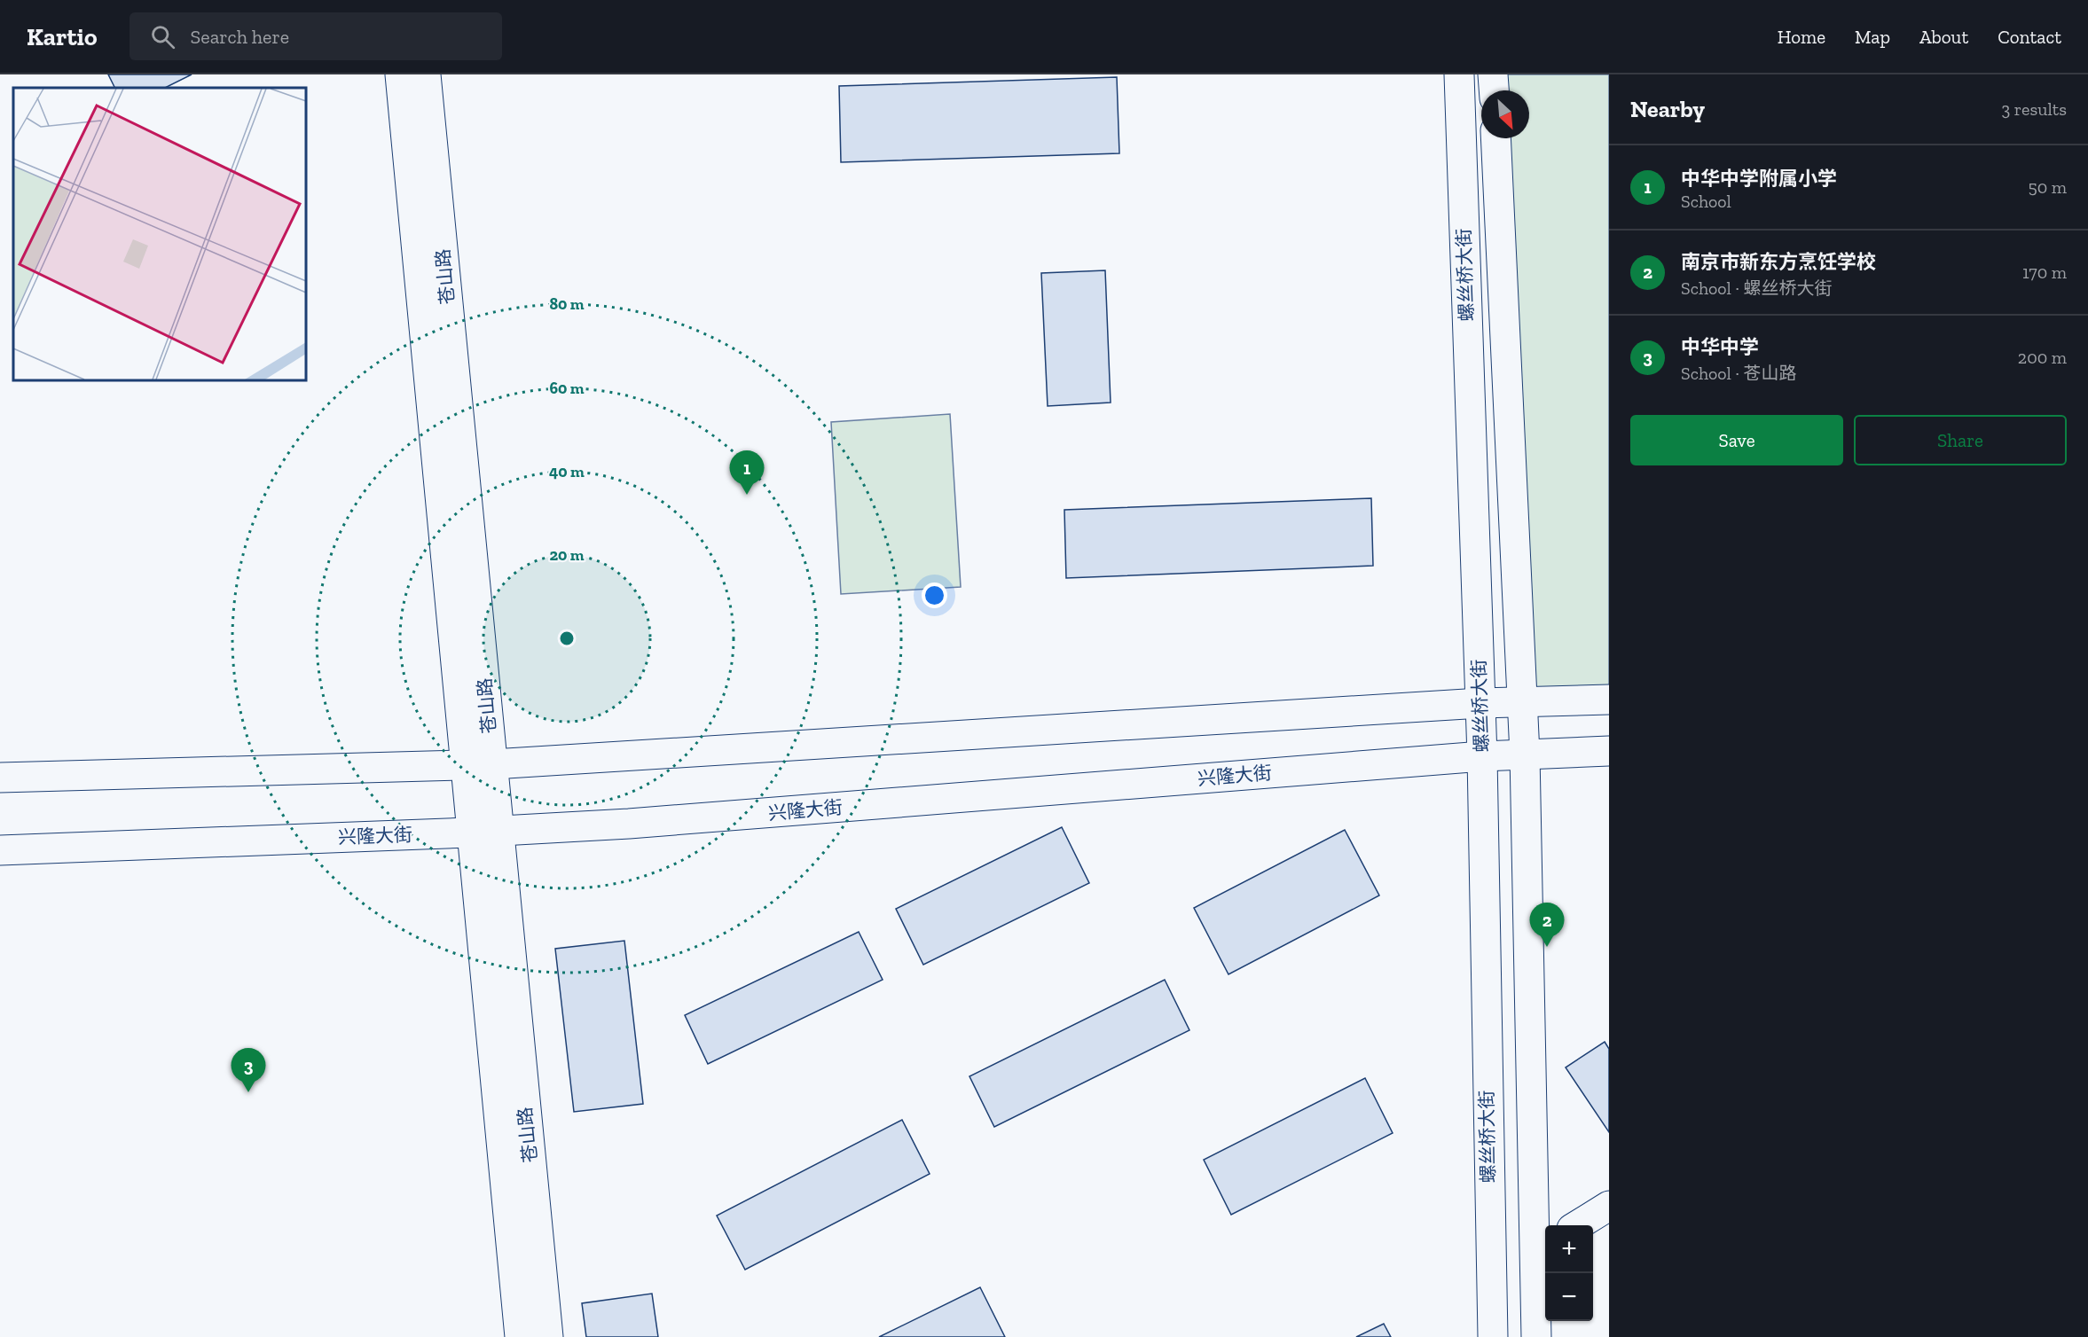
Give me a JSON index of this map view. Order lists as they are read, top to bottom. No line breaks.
{"streets":{"street":["螺丝桥大街","苍山路","兴隆大街"]},"crossings":[["螺丝桥大街","兴隆大街"],["苍山路","兴隆大街"]],"north":"bottom right","page":{"header":"Kartio","search":"Search here","nav":["Home","Map","About","Contact"],"heading":["Nearby","3 results"],"list":[{"mark":"1","name":"中华中学附属小学","note":"School","value":"50 m"},{"mark":"2","name":"南京市新东方烹饪学校","note":"School · 螺丝桥大街","value":"170 m"},{"mark":"3","name":"中华中学","note":"School · 苍山路","value":"200 m"}],"buttons":["Save","Share"],"pins":["1","2","3"],"map_buttons":["+","−"]},"rings":["80 m","60 m","40 m","20 m"]}
